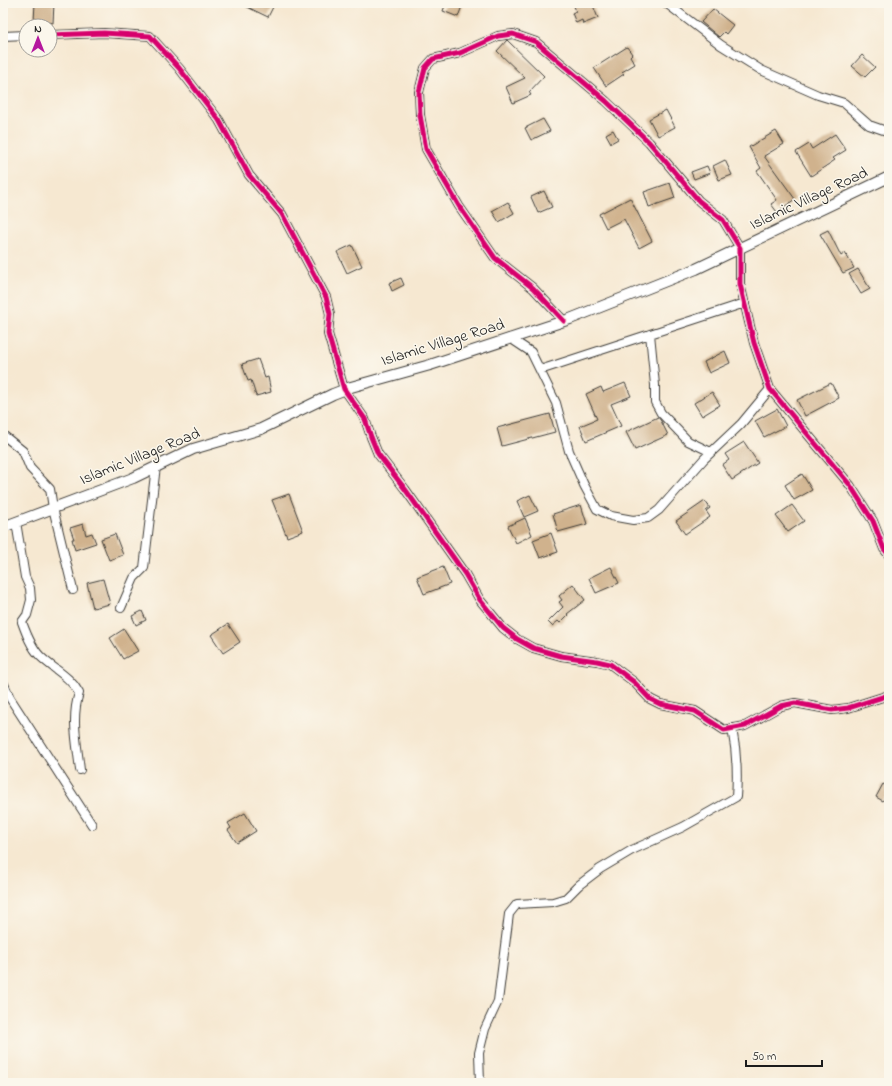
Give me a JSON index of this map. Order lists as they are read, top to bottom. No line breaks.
{"streets":{"street":["Islamic Village Road"]},"scale_bar":"50 m","north":"top"}
